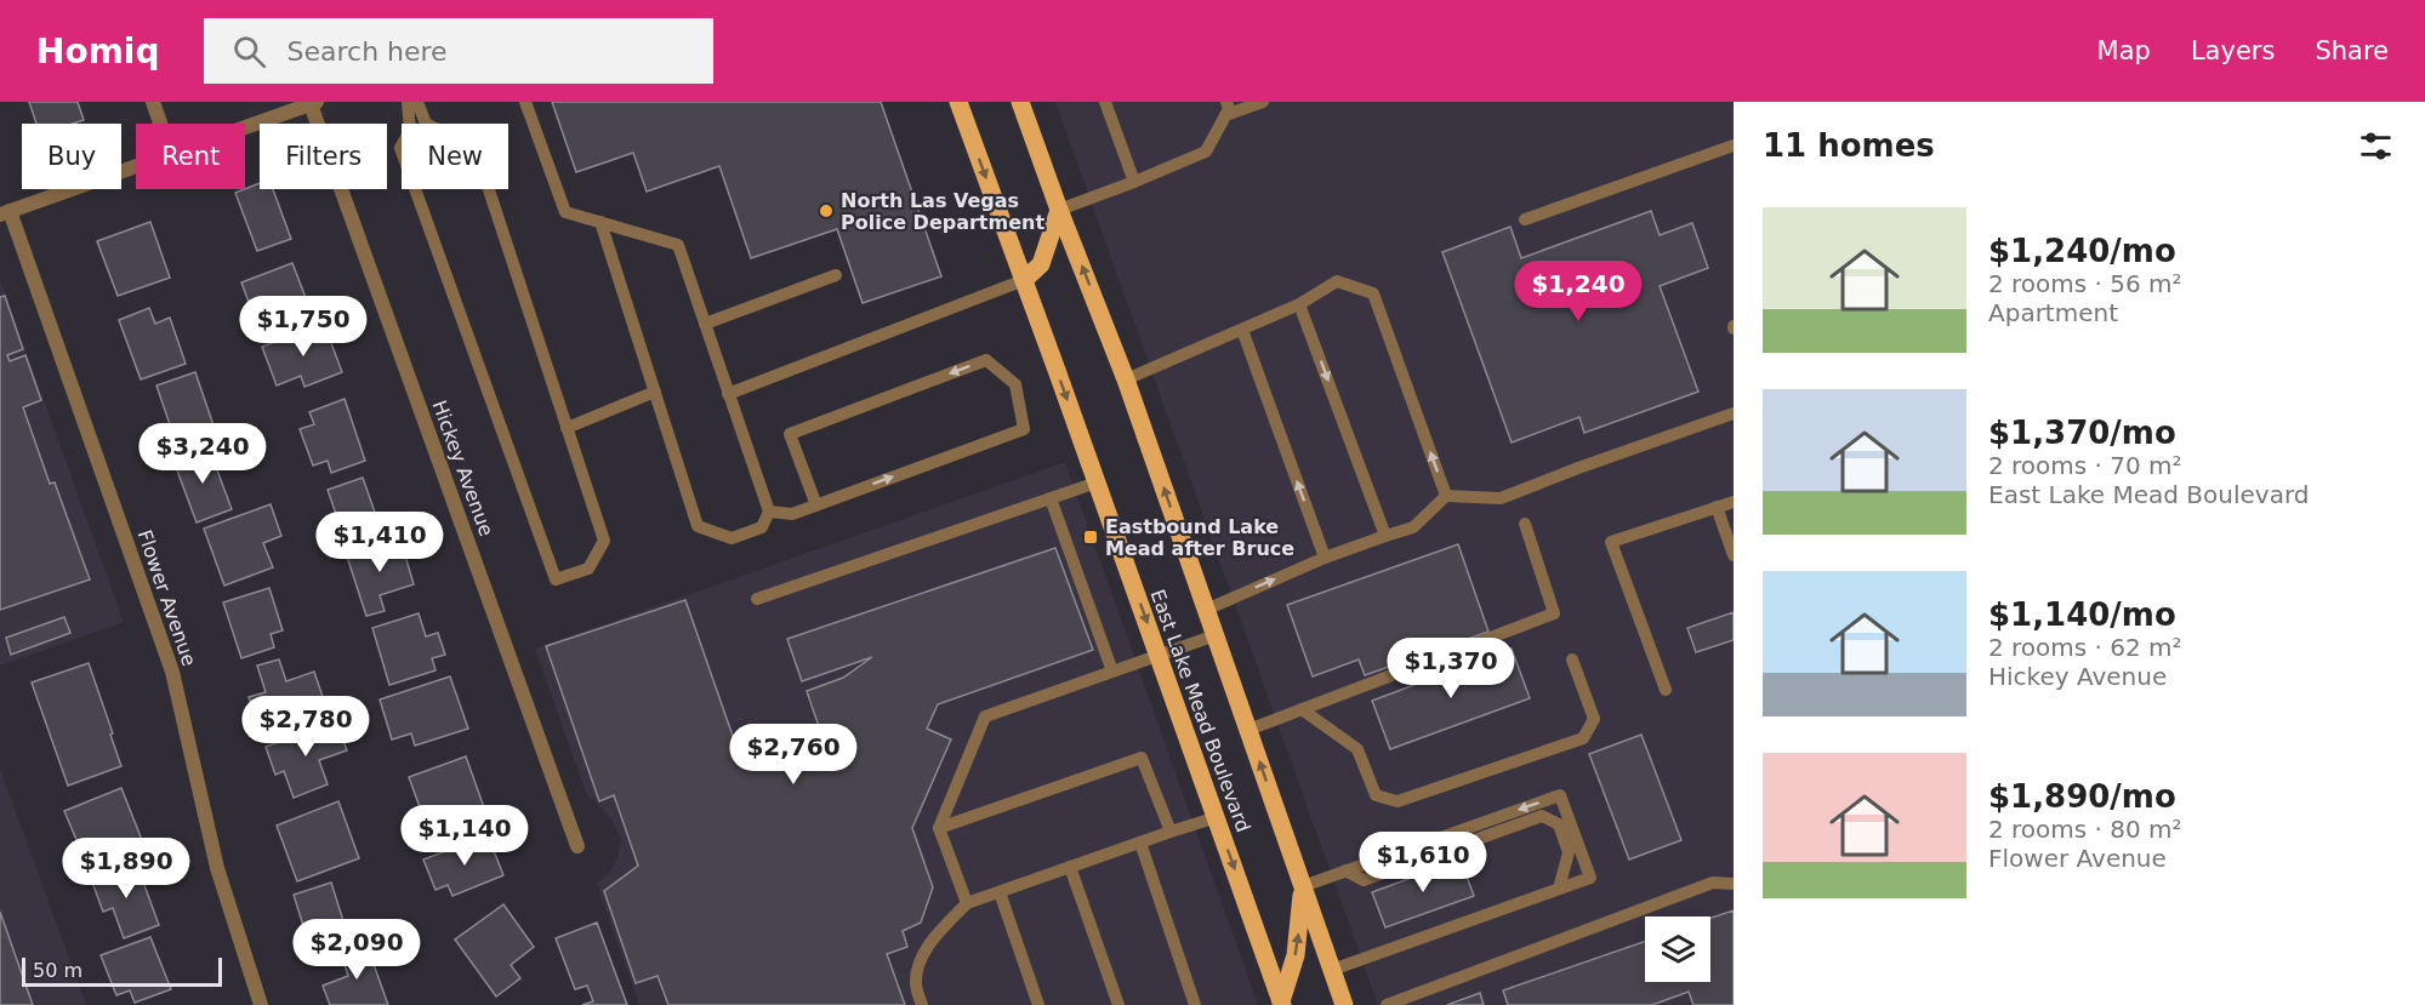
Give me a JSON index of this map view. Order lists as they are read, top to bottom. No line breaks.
{"streets":{"main road":["East Lake Mead Boulevard"],"street":["Hickey Avenue","Flower Avenue"]},"places":{"other":["North Las Vegas Police Department"],"transit":["Eastbound Lake Mead after Bruce"]},"scale_bar":"50 m","page":{"header":"Homiq","search":"Search here","nav":["Map","Layers","Share"],"heading":"11 homes","chip":["Buy","Rent","Filters","New"],"list":[{"name":"$1,240/mo","note":"2 rooms · 56 m² · Apartment"},{"name":"$1,370/mo","note":"2 rooms · 70 m² · East Lake Mead Boulevard"},{"name":"$1,140/mo","note":"2 rooms · 62 m² · Hickey Avenue"},{"name":"$1,890/mo","note":"2 rooms · 80 m² · Flower Avenue"}],"price":["$1,240","$1,750","$3,240","$1,410","$1,370","$2,780","$2,760","$1,140","$1,610","$1,890","$2,090"],"scale":"50 m"}}
